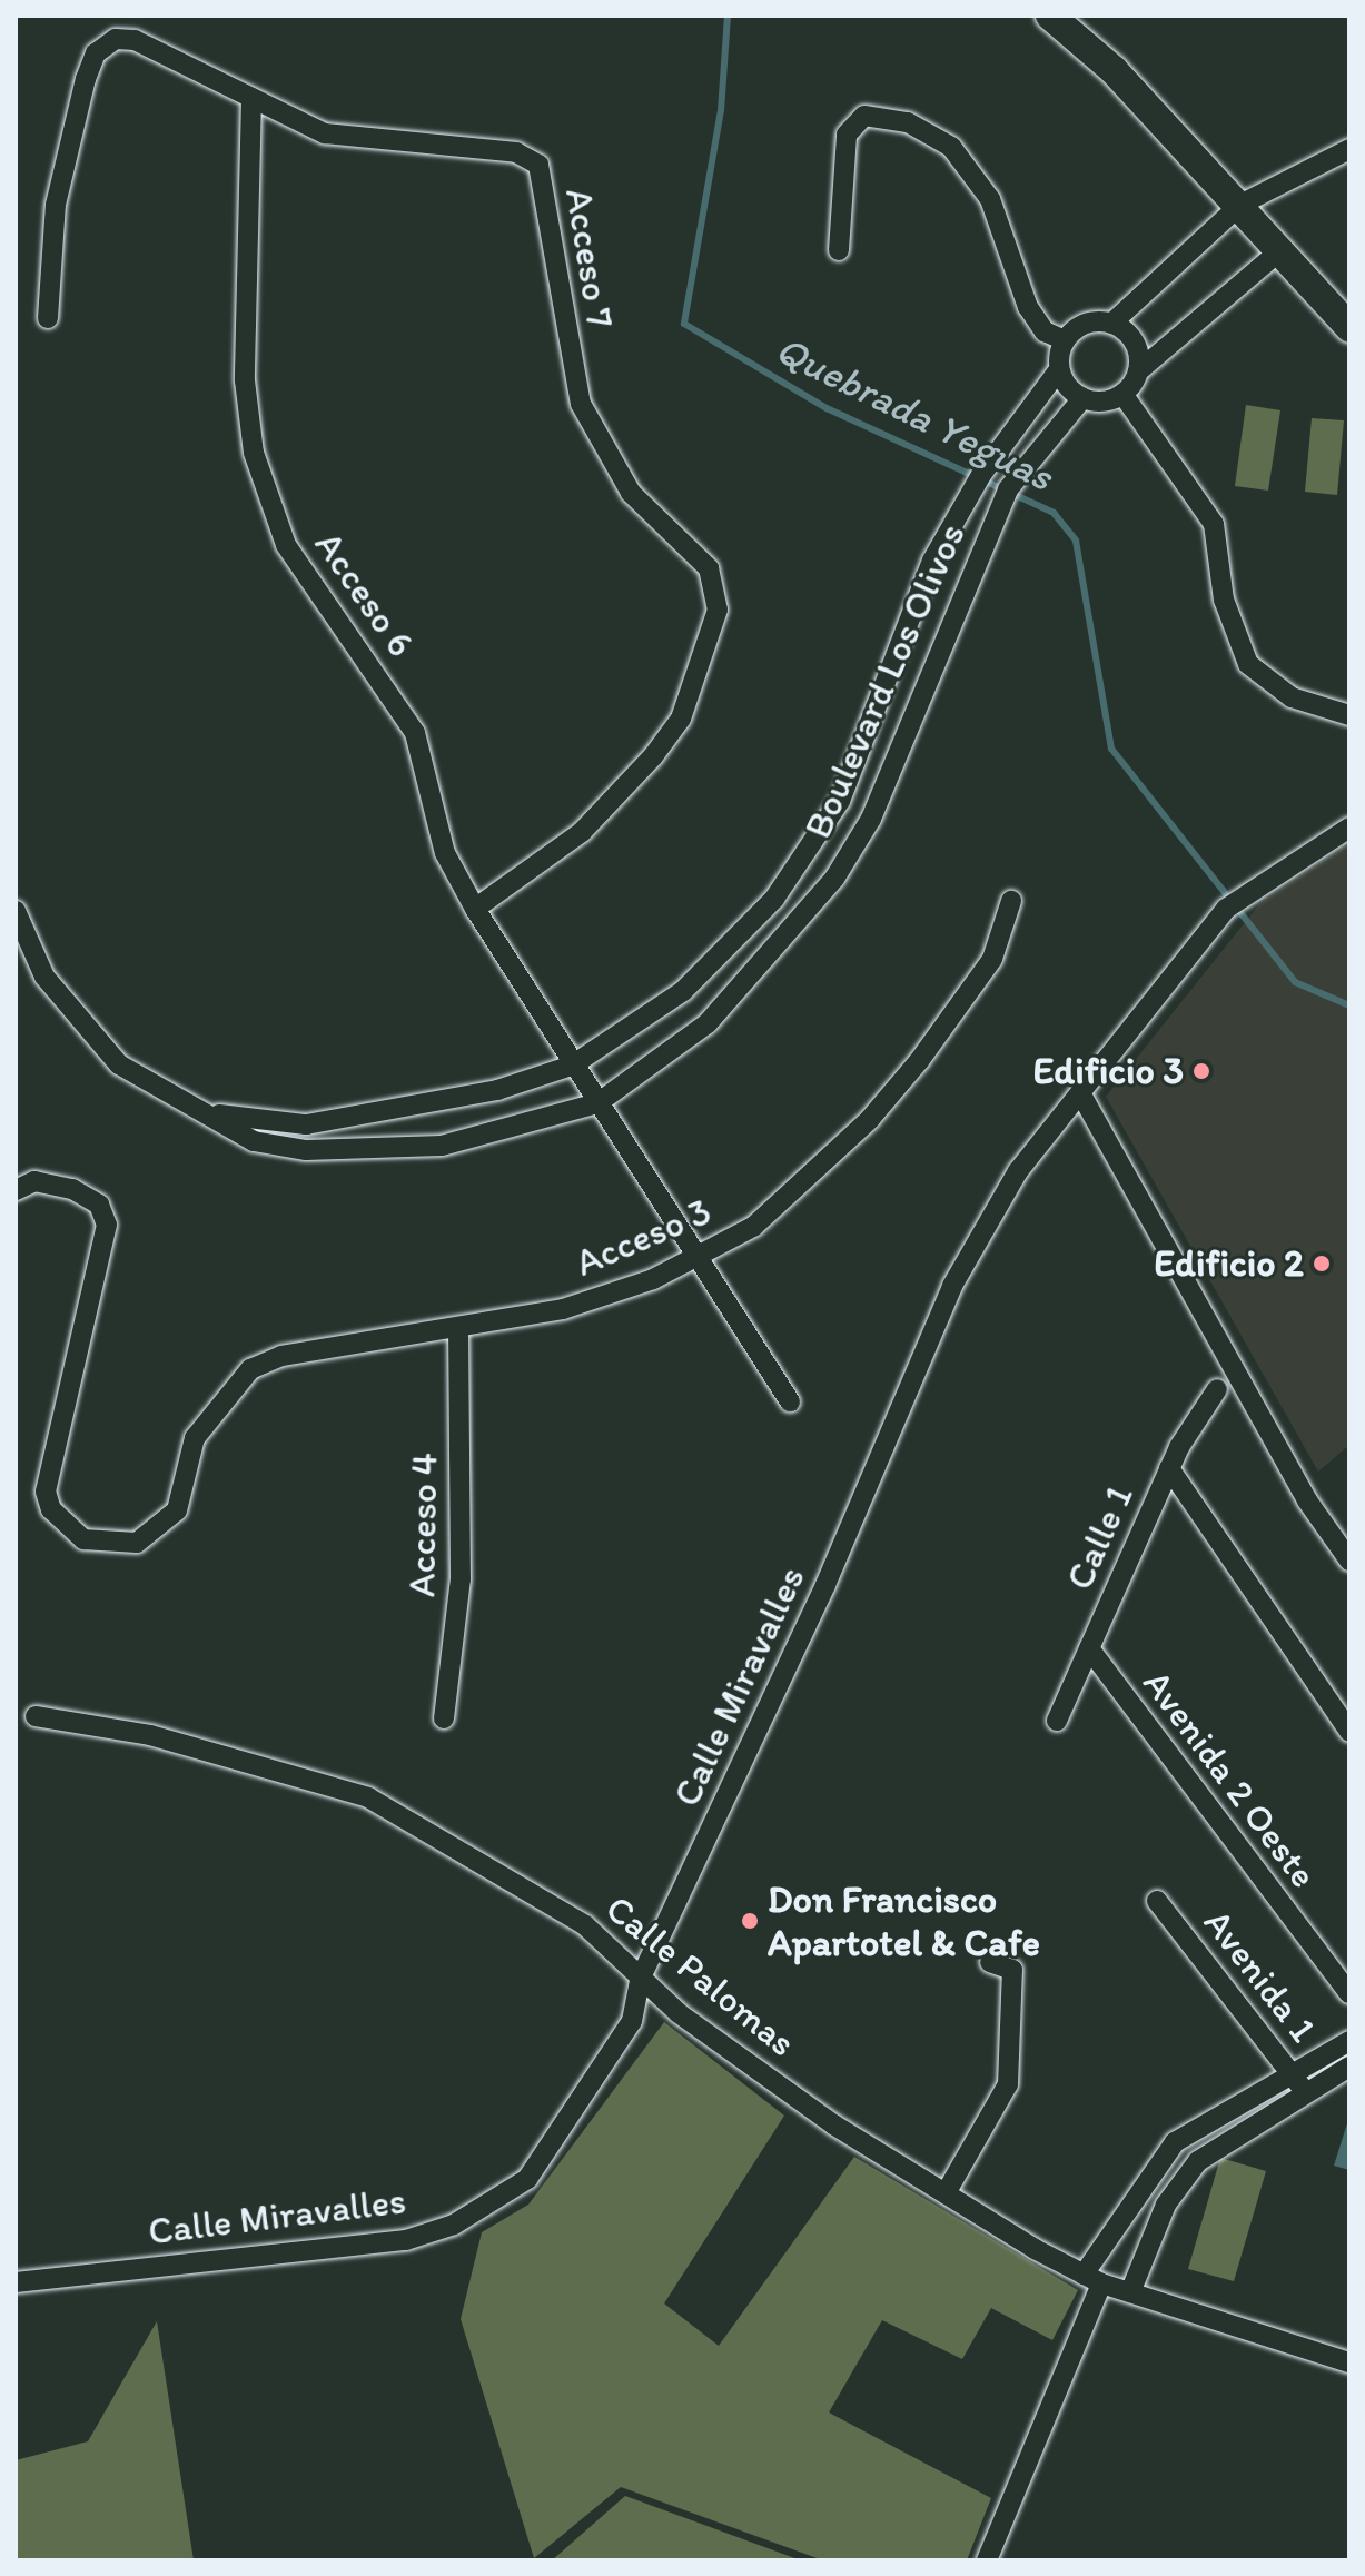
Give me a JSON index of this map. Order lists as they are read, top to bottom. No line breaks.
{"streets":{"street":["Acceso 7","Acceso 6","Boulevard Los Olivos","Acceso 3","Acceso 4","Calle 1","Calle Miravalles","Avenida 2 Oeste","Calle Palomas","Avenida 1"]},"crossings":[["Acceso 7","Acceso 6"],["Acceso 6","Boulevard Los Olivos"],["Acceso 6","Acceso 3"],["Acceso 3","Acceso 4"],["Calle 1","Avenida 2 Oeste"],["Calle Miravalles","Calle Palomas"]],"water":["Quebrada Yeguas"],"places":["Edificio 3","Edificio 2","Don Francisco Apartotel & Cafe"]}
